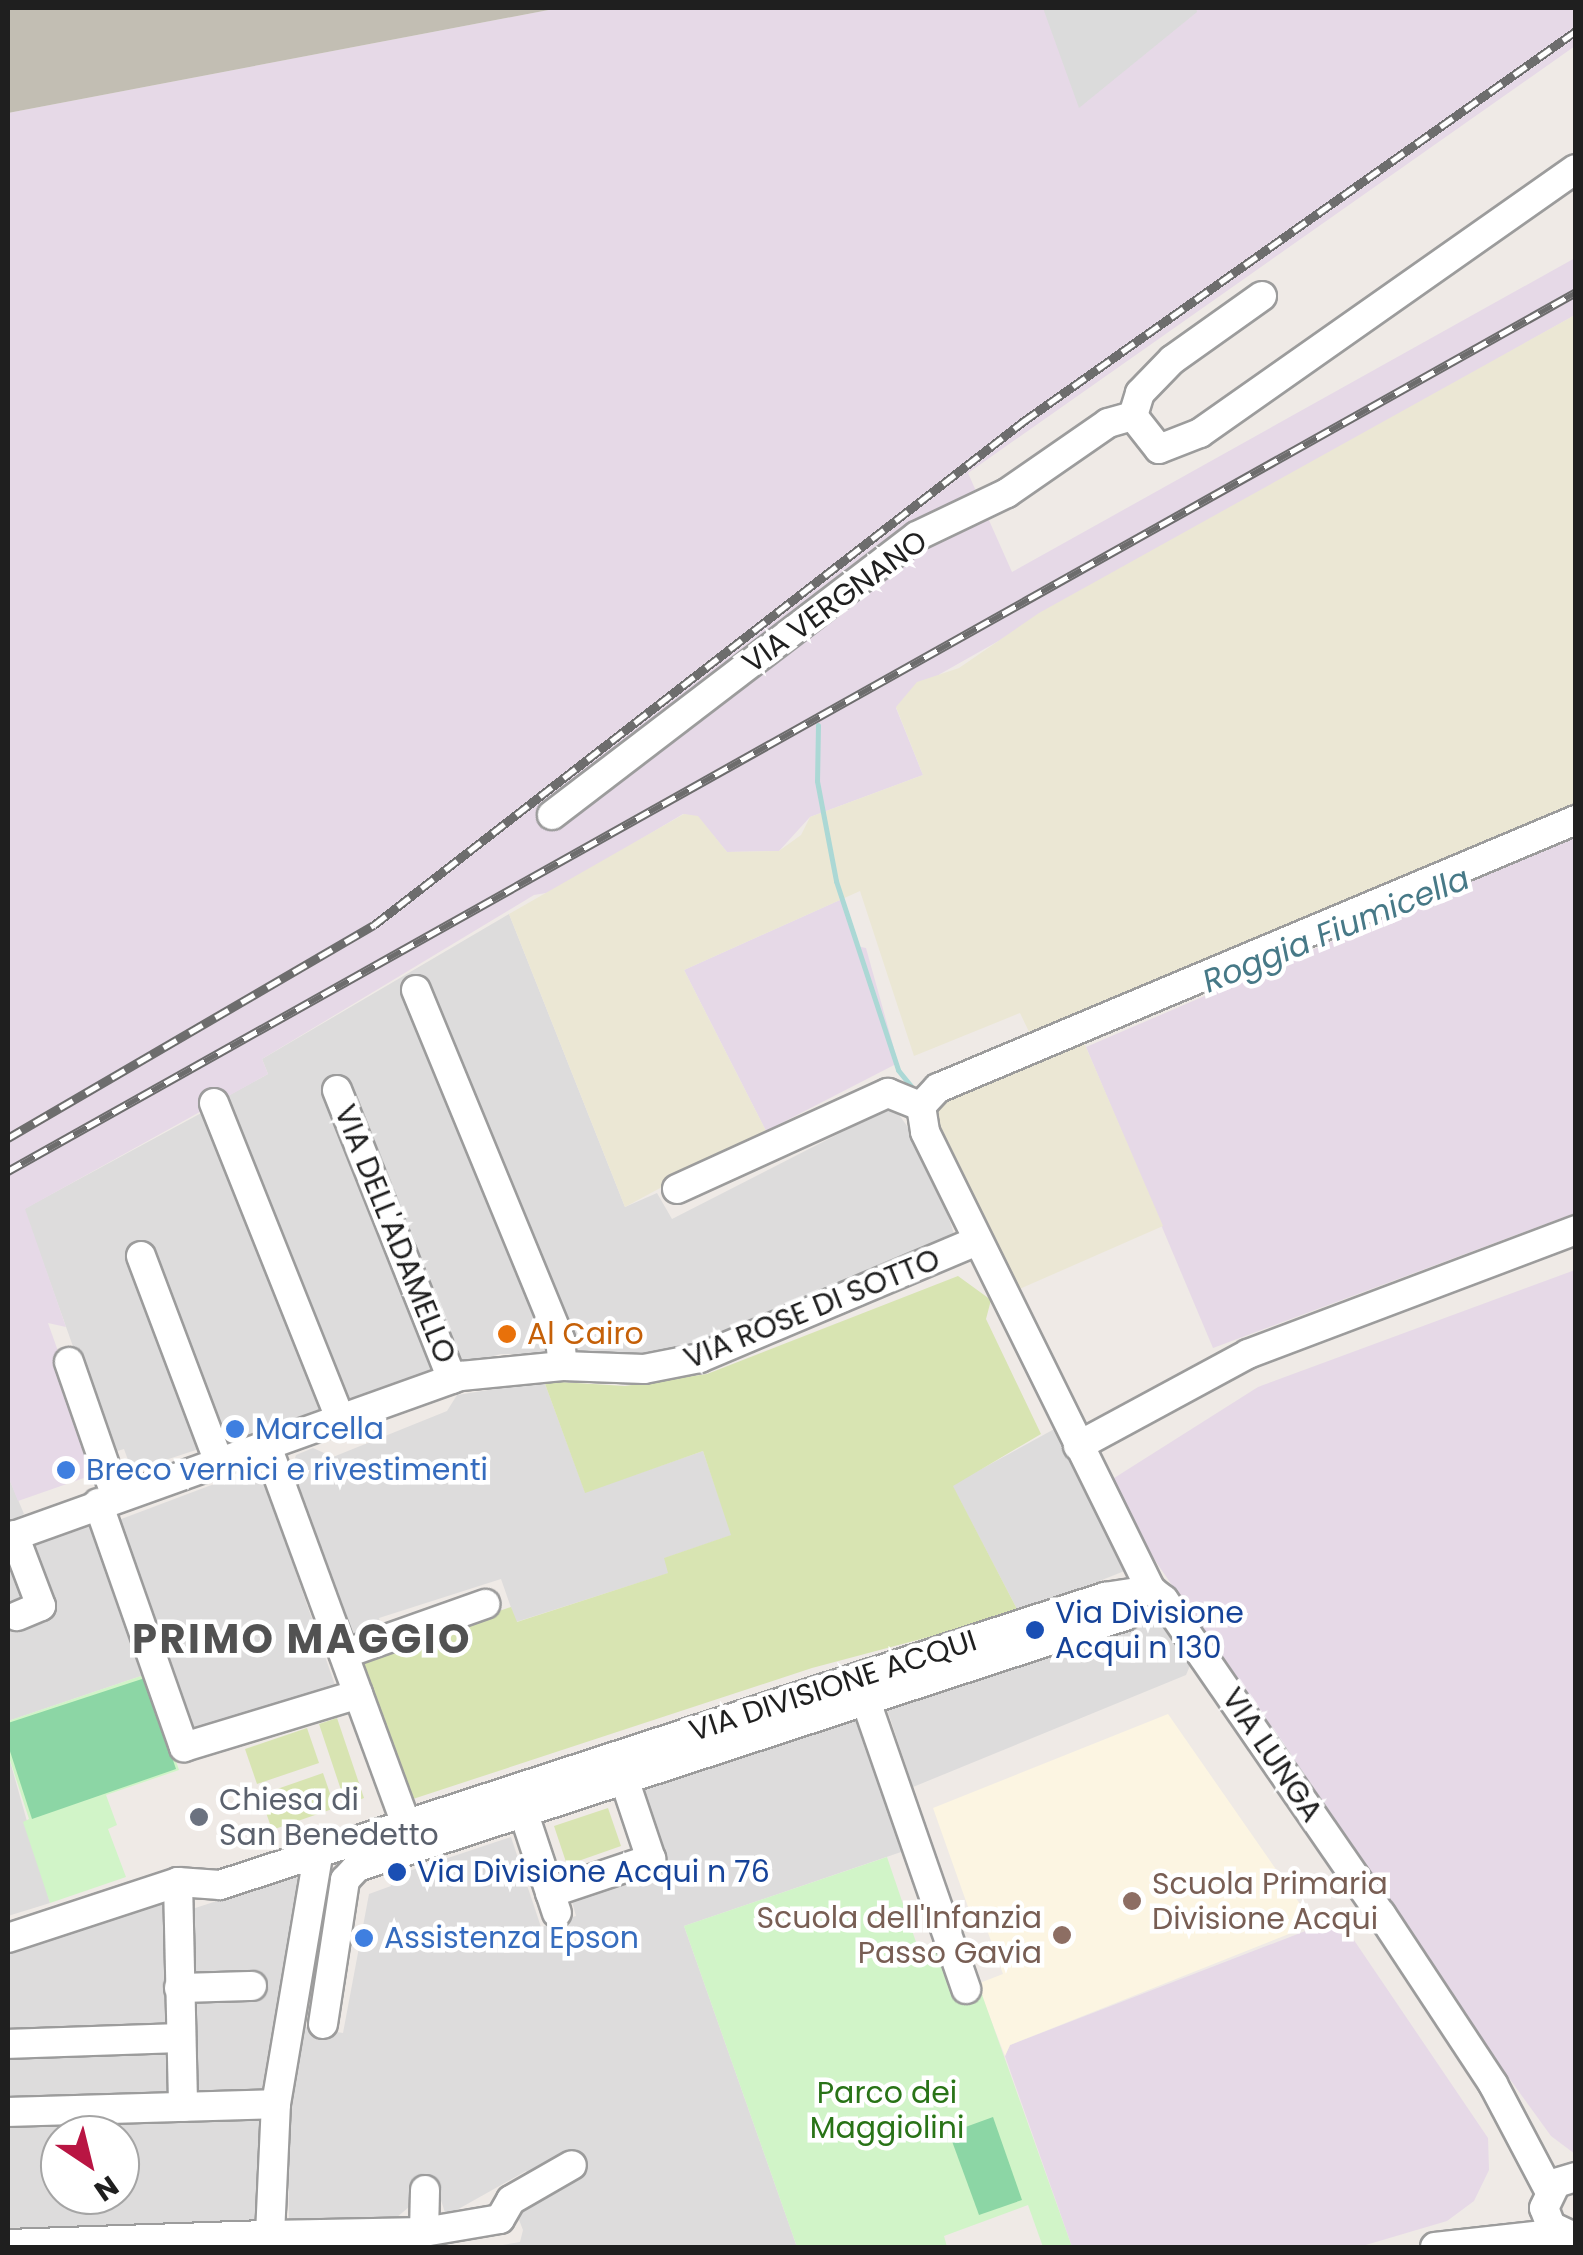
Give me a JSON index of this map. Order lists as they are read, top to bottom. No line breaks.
{"streets":{"street":["VIA VERGNANO","VIA DELL'ADAMELLO","VIA ROSE DI SOTTO","VIA DIVISIONE ACQUI","VIA LUNGA"]},"crossings":[["VIA DELL'ADAMELLO","VIA ROSE DI SOTTO"],["VIA ROSE DI SOTTO","VIA LUNGA"],["VIA DIVISIONE ACQUI","VIA LUNGA"]],"districts":["PRIMO MAGGIO"],"water":["Roggia Fiumicella"],"parks":["Parco dei Maggiolini"],"places":["Al Cairo","Marcella","Breco vernici e rivestimenti","Via Divisione Acqui n 130","Chiesa di San Benedetto","Via Divisione Acqui n 76","Scuola Primaria Divisione Acqui","Scuola dell'Infanzia Passo Gavia","Assistenza Epson"],"north":"bottom right"}
